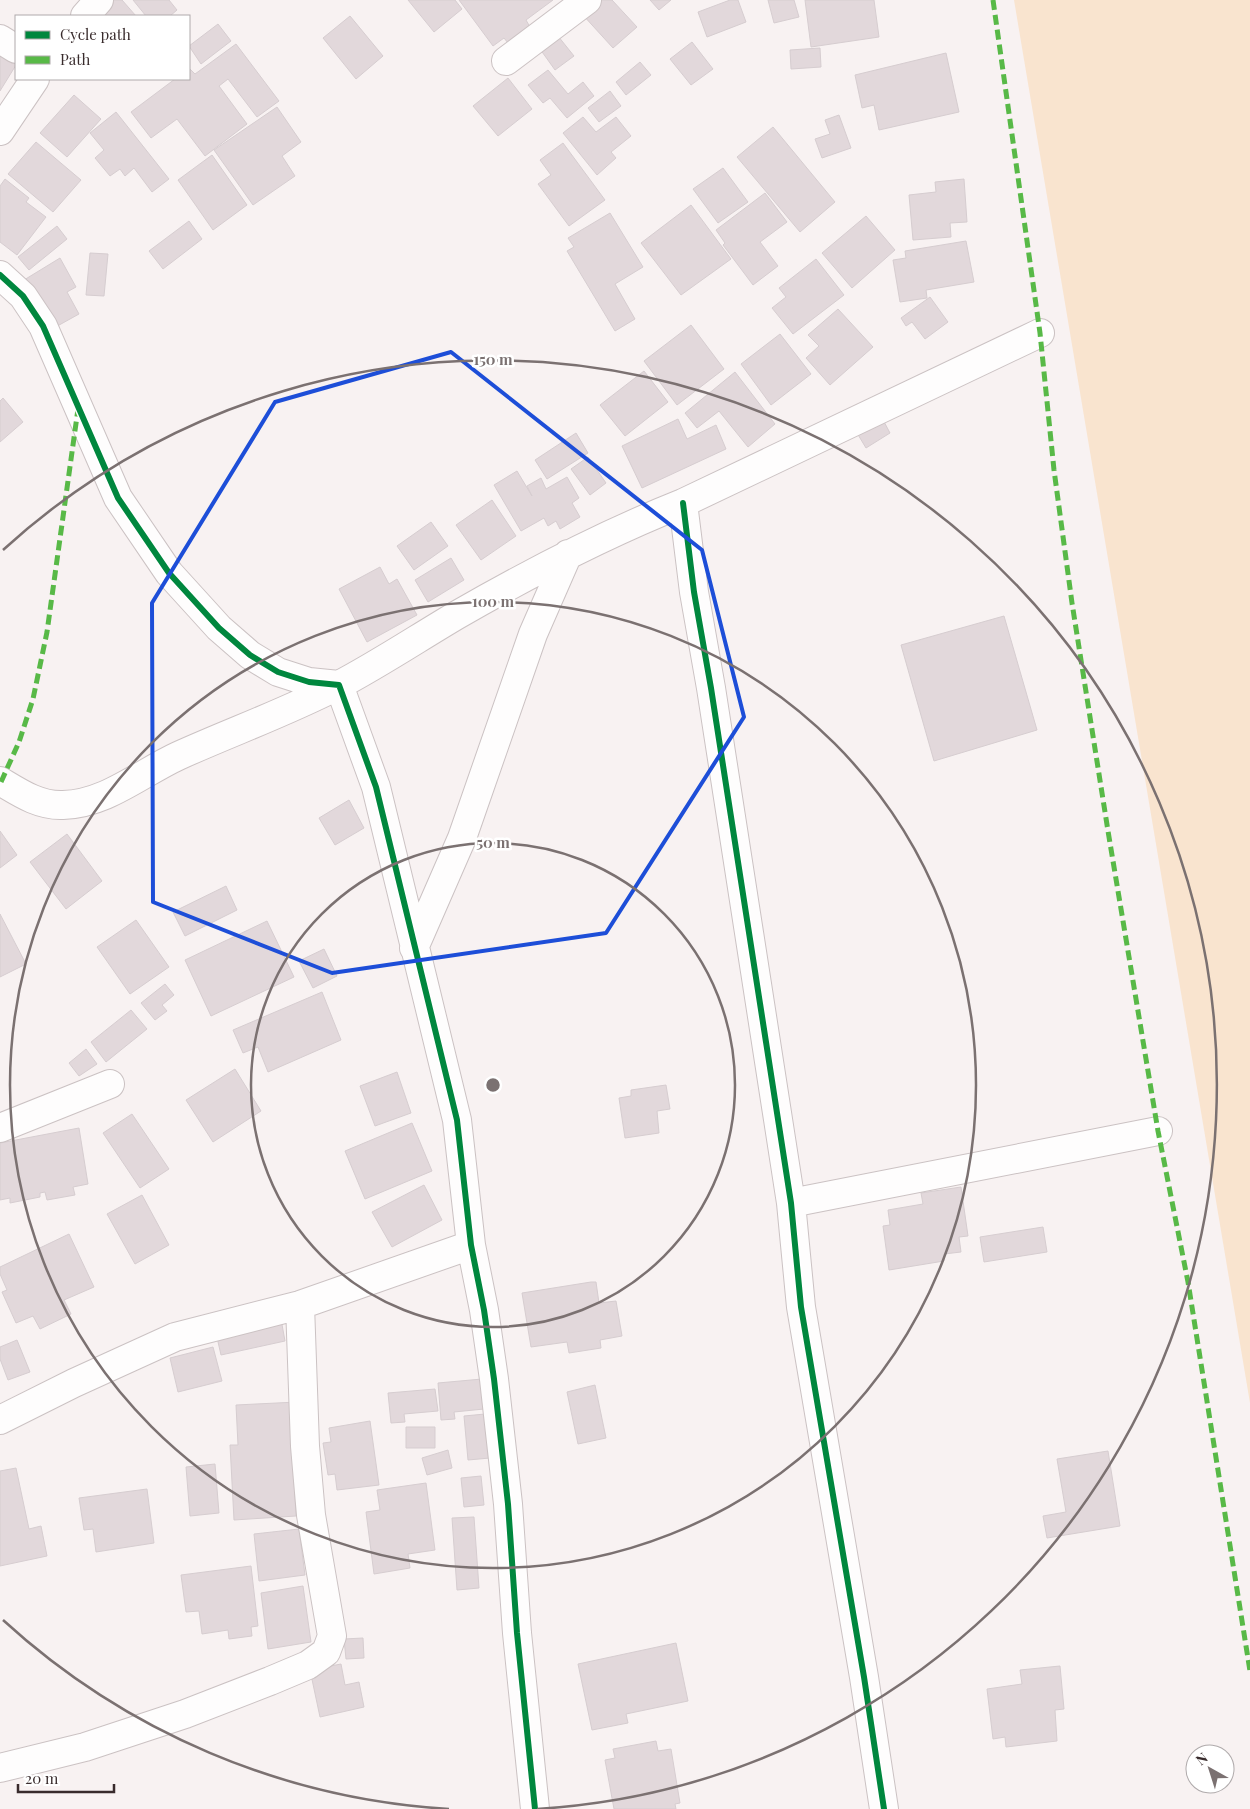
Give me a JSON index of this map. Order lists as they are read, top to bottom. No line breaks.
{"legend":["Cycle path","Path"],"scale_bar":"20 m","north":"top left","rings":["150 m","100 m","50 m"]}
